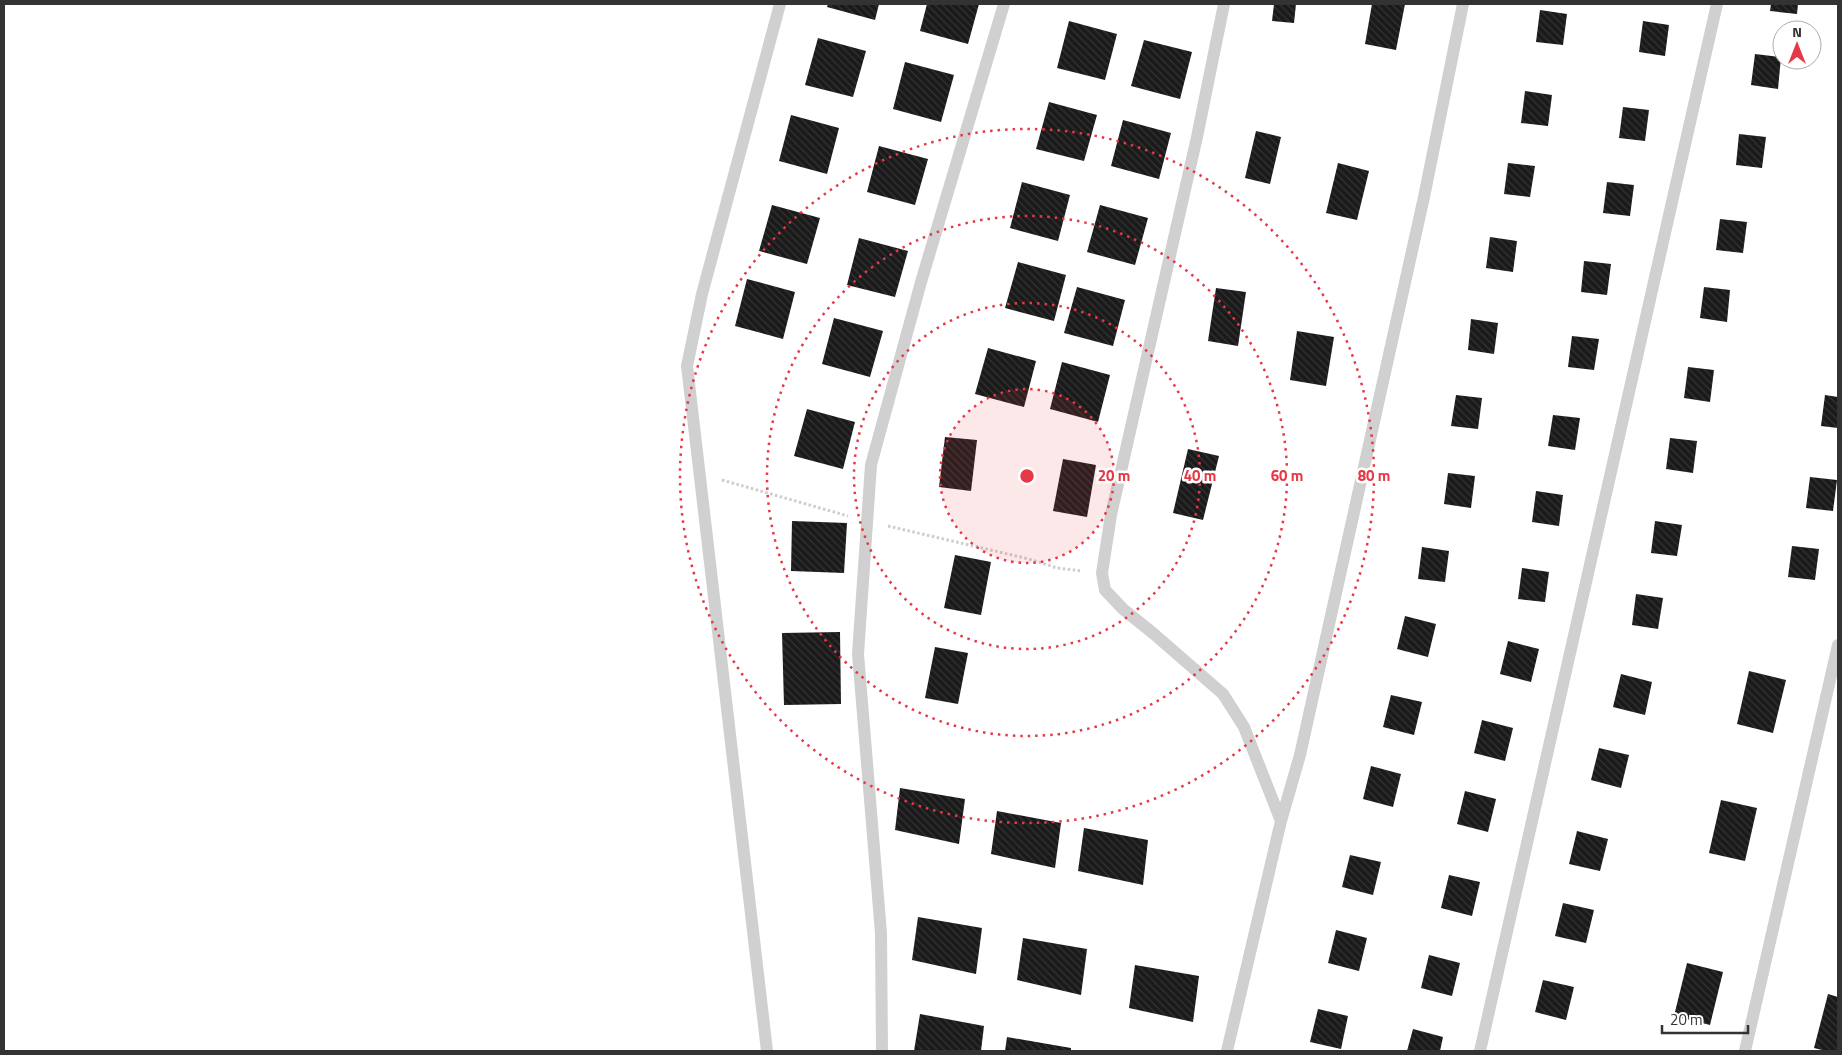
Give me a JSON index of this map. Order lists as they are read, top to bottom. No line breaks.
{"scale_bar":"20 m","north":"top","rings":["20 m","40 m","60 m","80 m"]}
